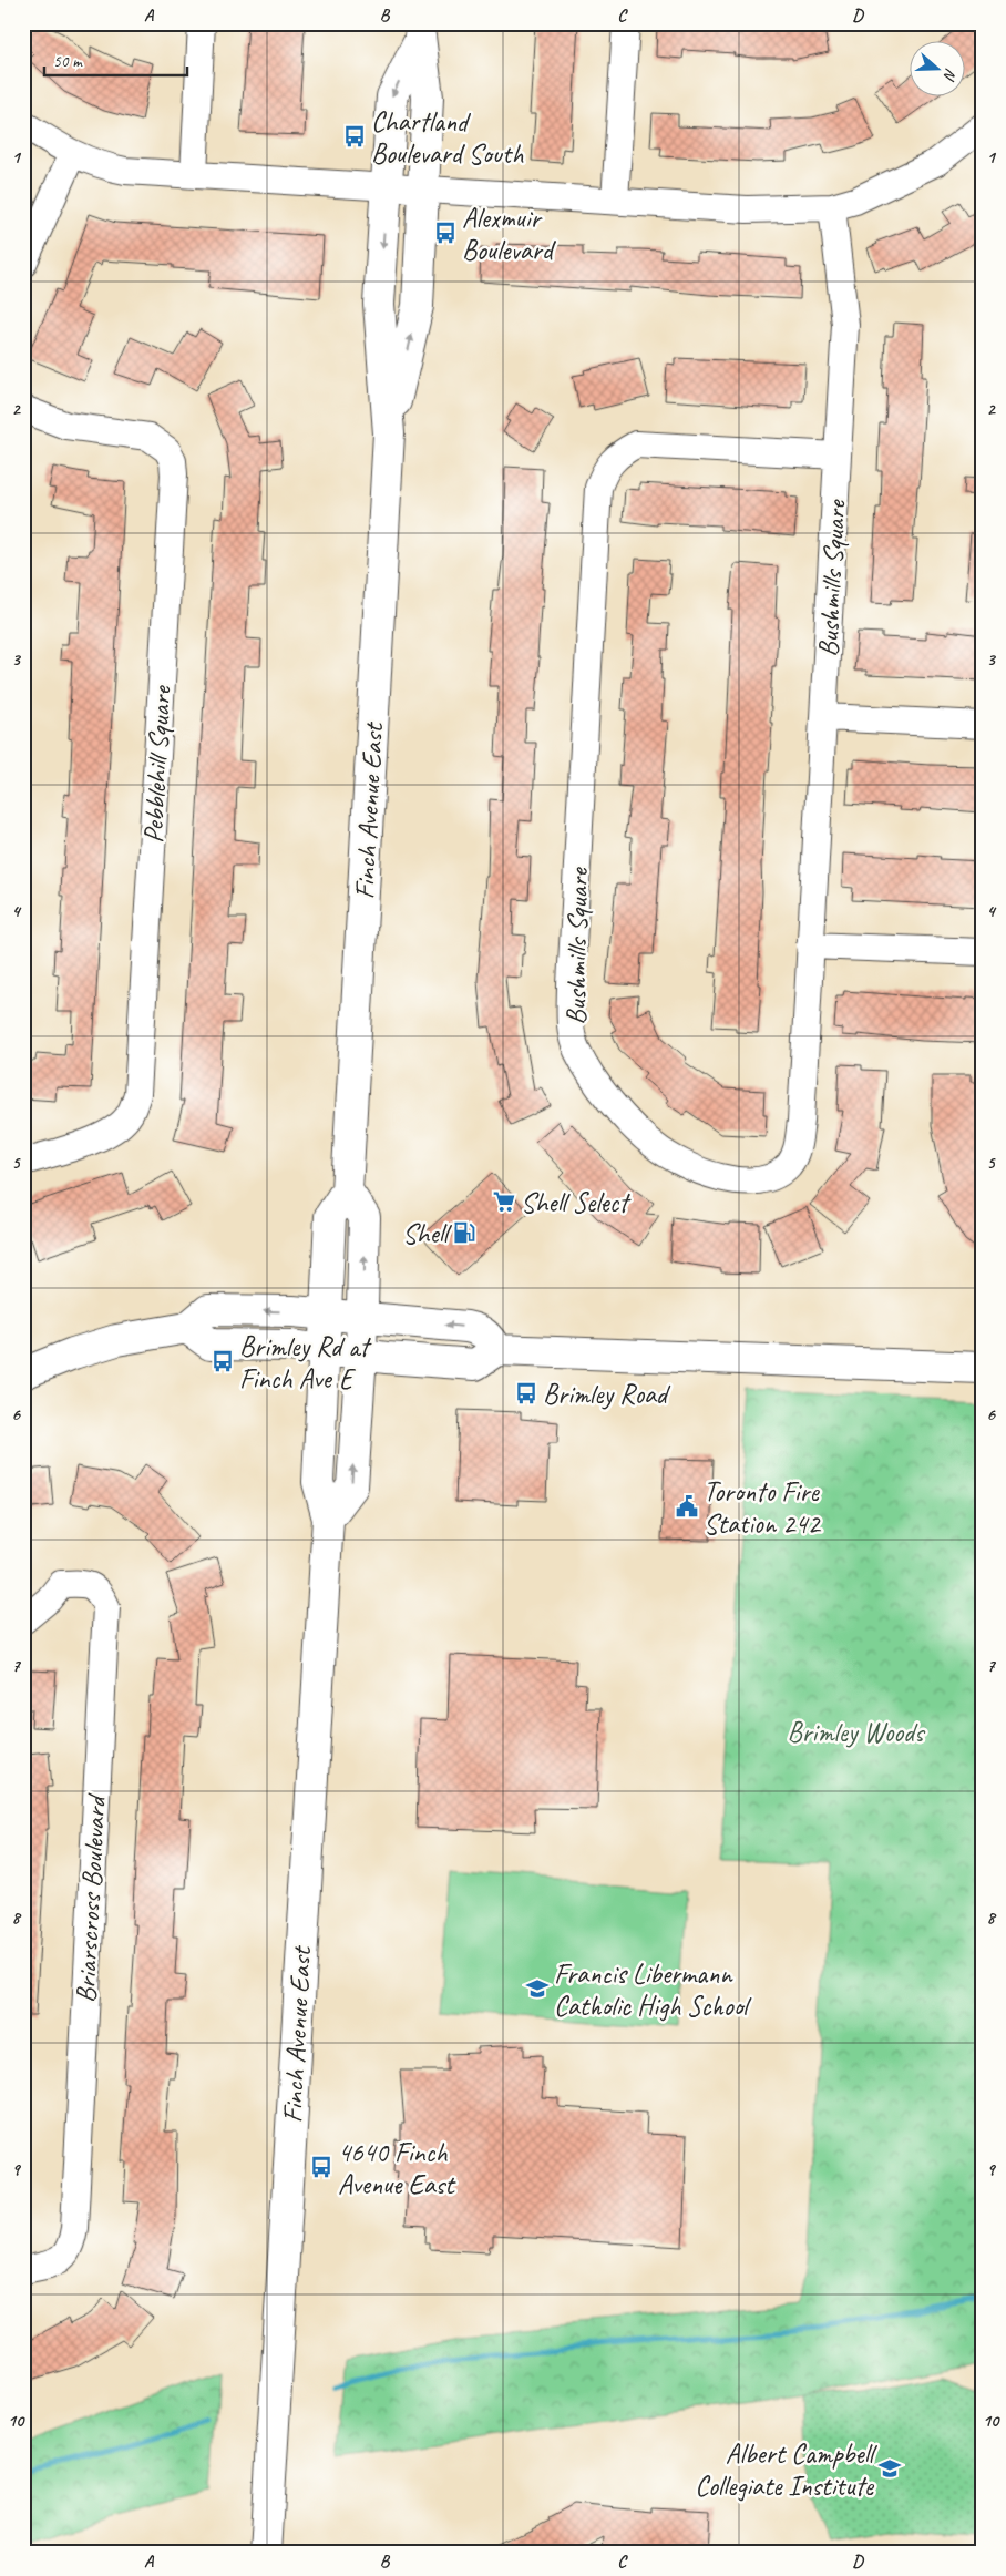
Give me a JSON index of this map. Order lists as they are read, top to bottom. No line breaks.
{"streets":{"main road":["Finch Avenue East"],"street":["Bushmills Square","Pebblehill Square","Briarscross Boulevard"]},"parks":["Brimley Woods"],"places":{"bus stop":["Chartland Boulevard South","Alexmuir Boulevard","Brimley Rd at Finch Ave E","Brimley Road","4640 Finch Avenue East"],"supermarket":["Shell Select"],"fuel station":["Shell"],"public building":["Toronto Fire Station 242"],"school or university":["Francis Libermann Catholic High School","Albert Campbell Collegiate Institute"]},"scale_bar":"50 m","north":"right","grid":{"columns":["A","B","C","D"],"rows":["1","2","3","4","5","6","7","8","9","10"]}}
